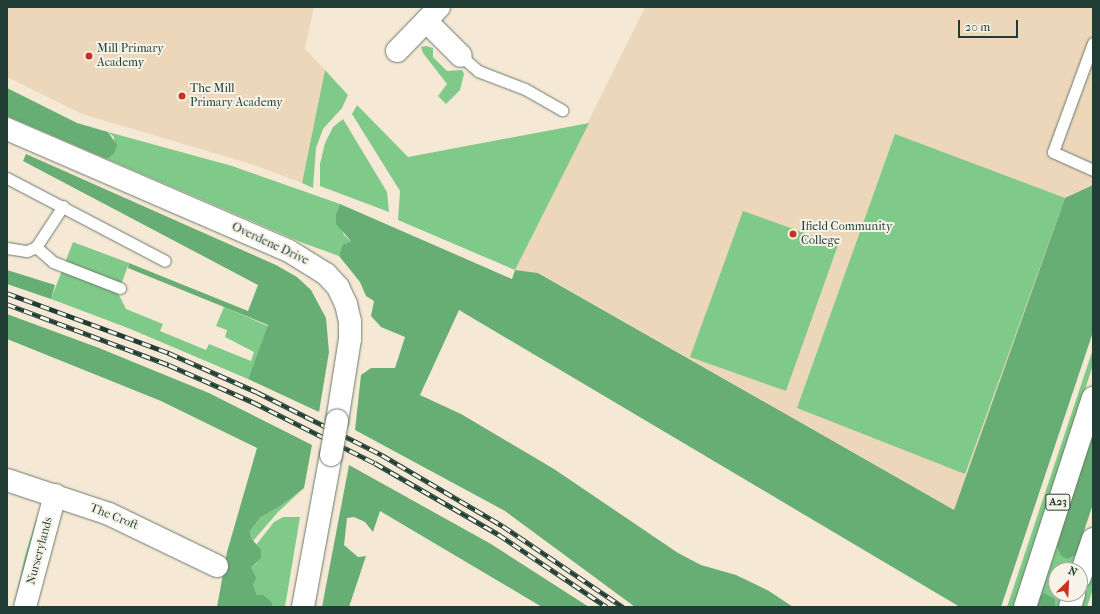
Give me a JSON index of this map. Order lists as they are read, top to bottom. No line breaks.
{"streets":{"street":["Overdene Drive","A23","The Croft","Nurserylands"]},"crossings":[["The Croft","Nurserylands"]],"places":["Mill Primary Academy","The Mill Primary Academy","Ifield Community College"],"scale_bar":"20 m","north":"top right"}
